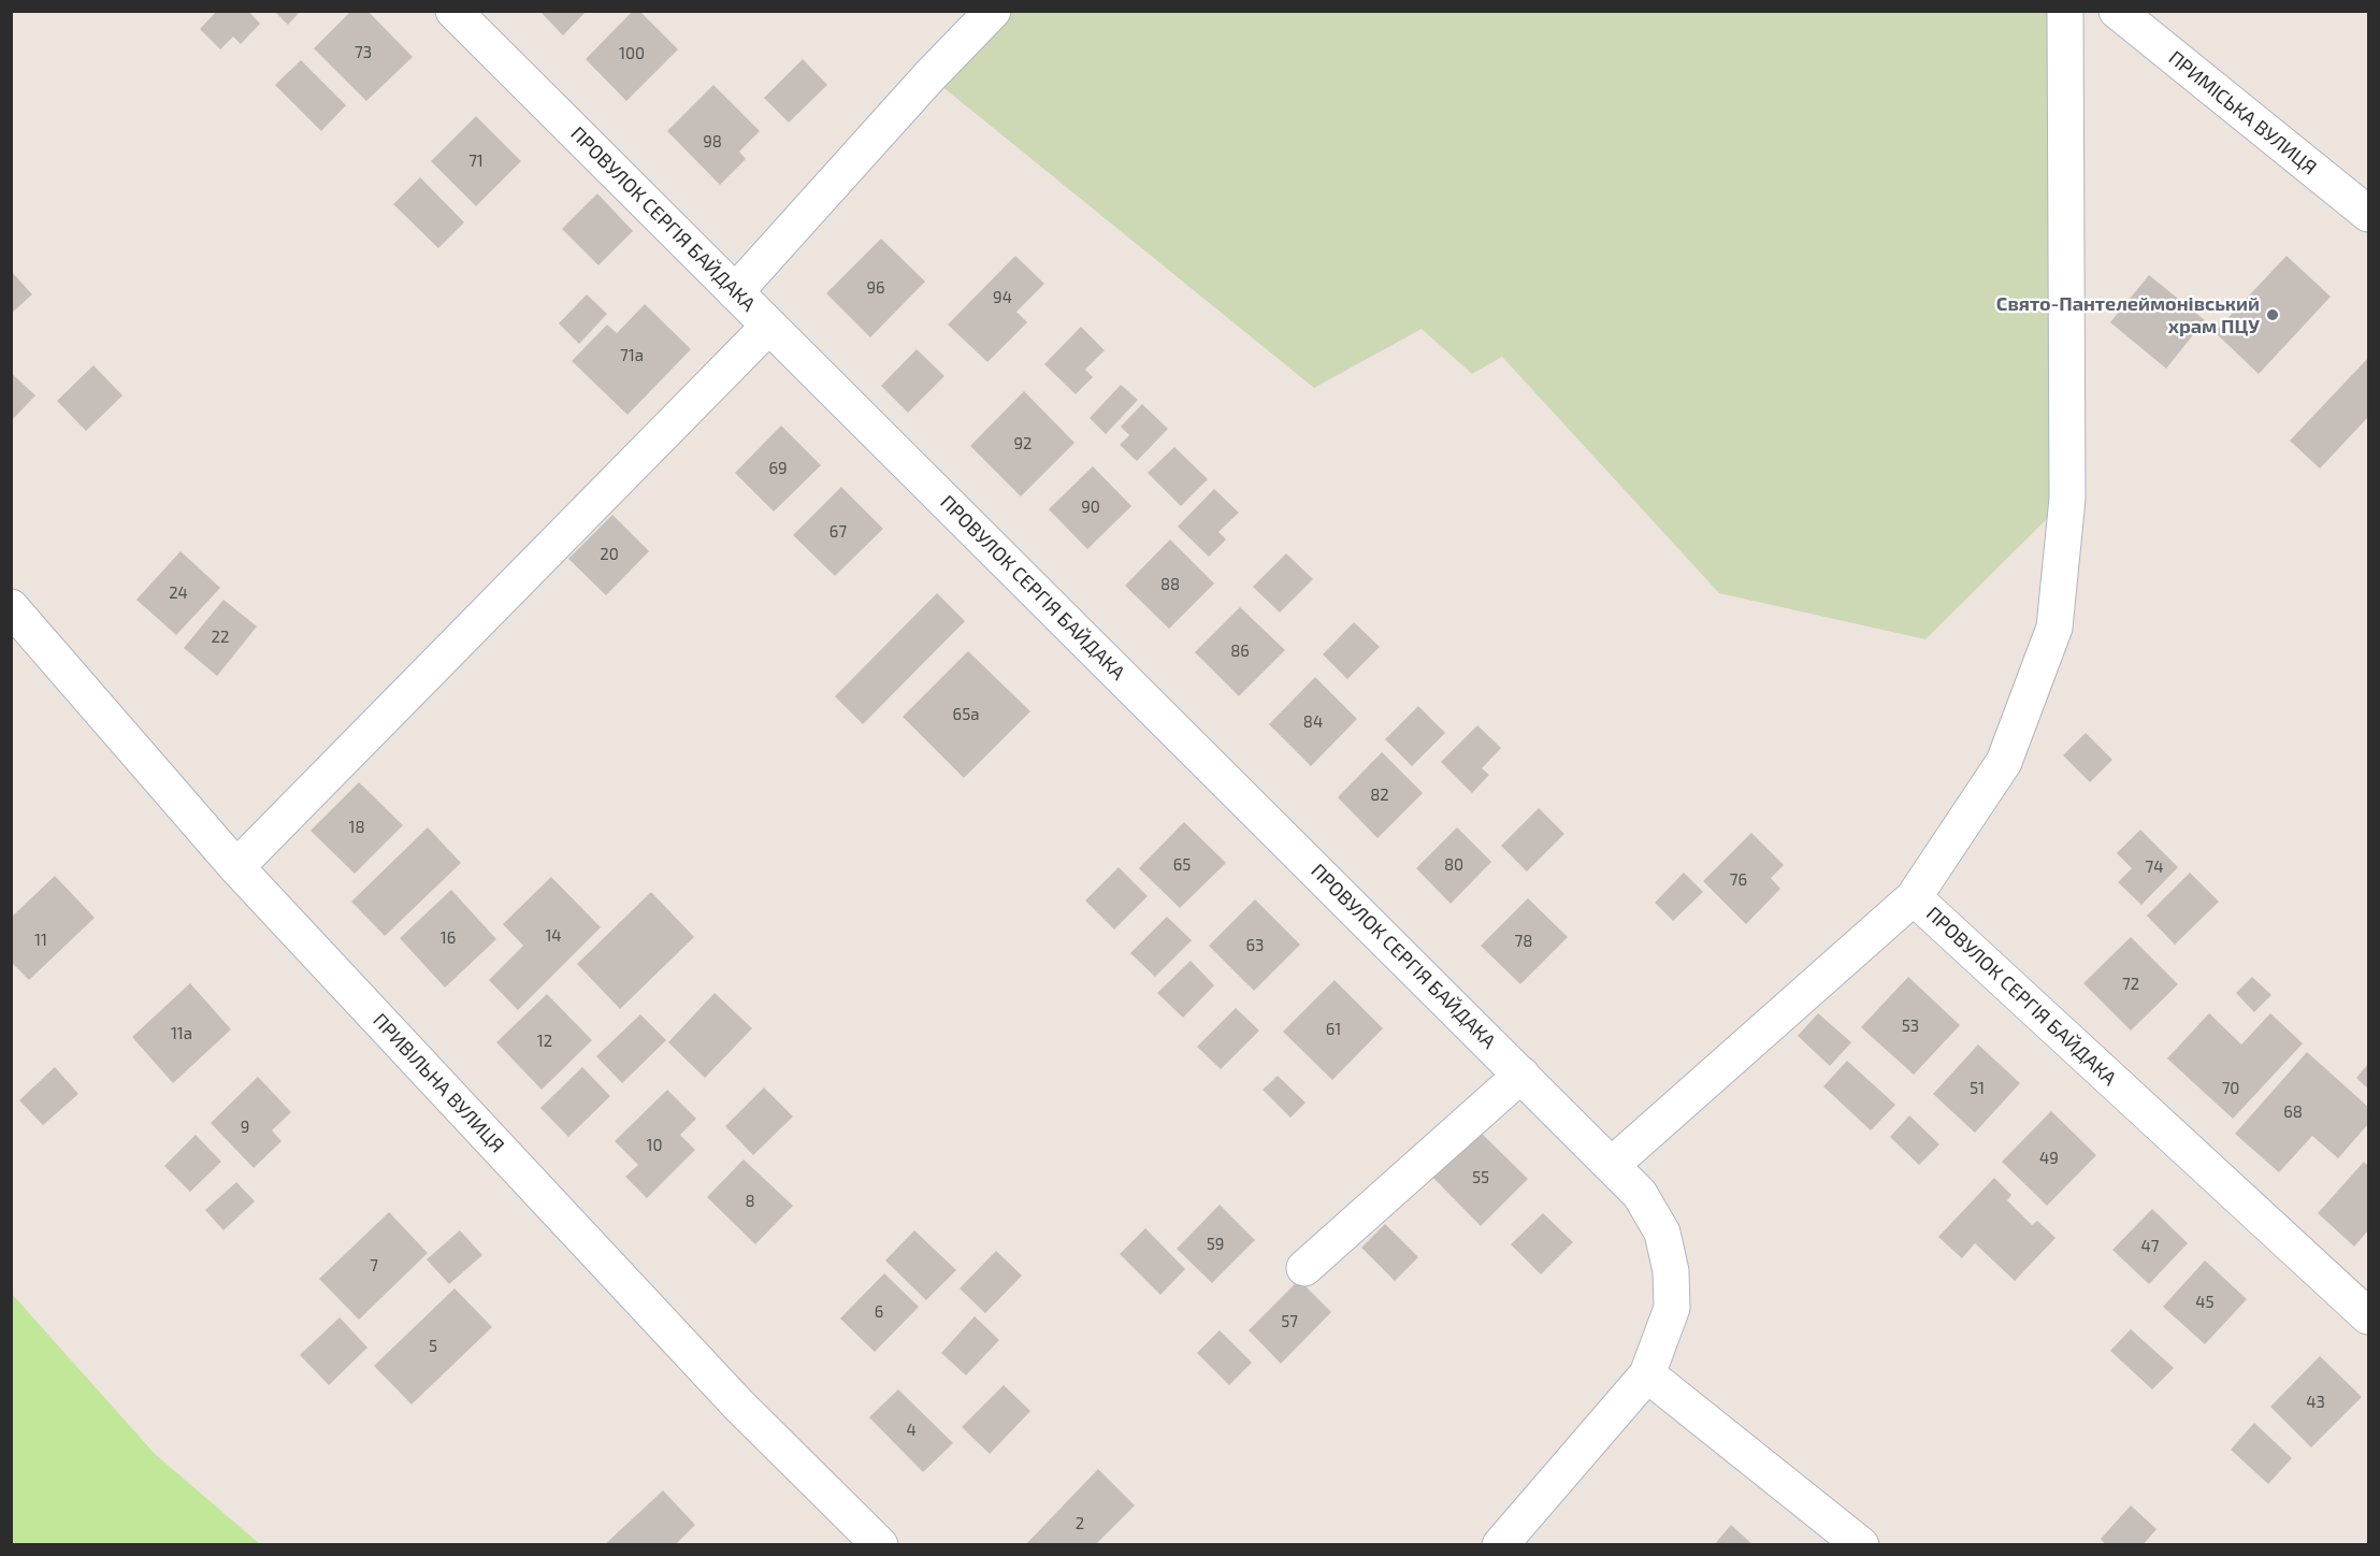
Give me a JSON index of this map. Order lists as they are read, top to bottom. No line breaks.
{"streets":{"street":["ПРИМІСЬКА ВУЛИЦЯ","ПРОВУЛОК СЕРГІЯ БАЙДАКА","ПРИВІЛЬНА ВУЛИЦЯ"]},"places":["Свято-Пантелеймонівський храм ПЦУ"],"house_numbers":["73","100","98","71","96","94","71а","92","69","90","67","20","88","24","22","86","65а","84","82","18","65","80","74","76","14","16","11","78","63","72","53","61","11а","12","51","70","68","9","10","49","55","8","59","47","7","45","6","57","5","43","4","2"]}
